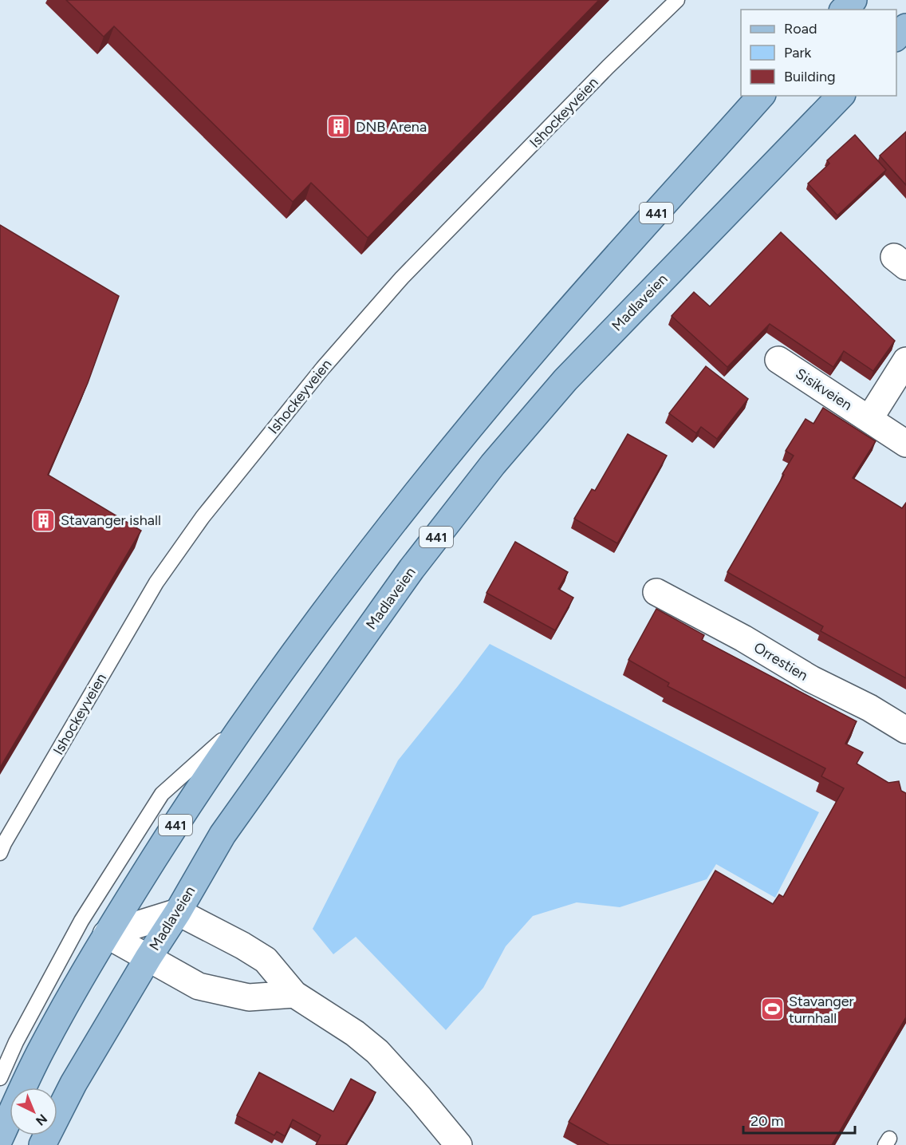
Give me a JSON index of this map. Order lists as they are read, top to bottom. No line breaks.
{"streets":{"main road":["441","Madlaveien"],"street":["Sisikveien","Orrestien"],"lane":["Ishockeyveien"]},"places":{"building":["DNB Arena","Stavanger ishall"],"sports":["Stavanger turnhall"]},"legend":["Road","Park","Building"],"scale_bar":"20 m","north":"bottom right"}
